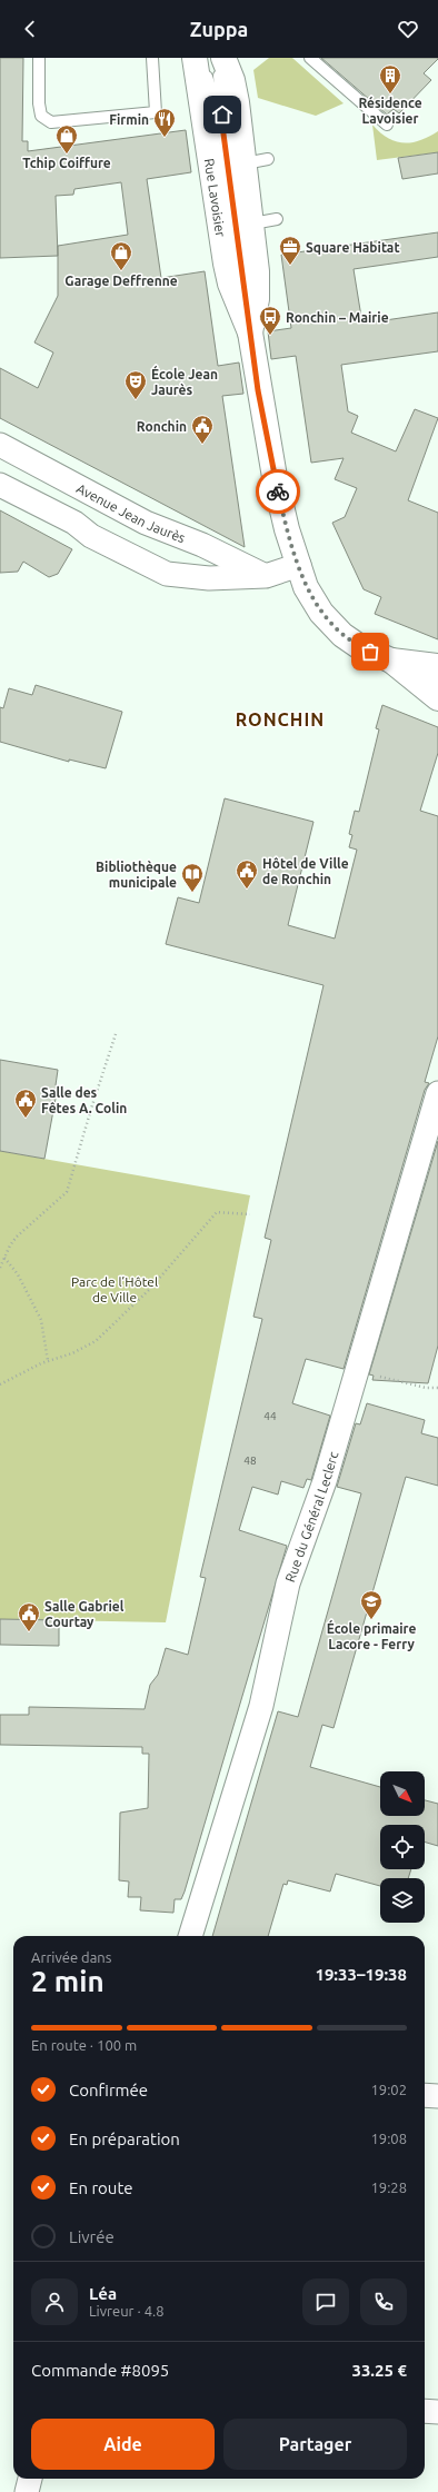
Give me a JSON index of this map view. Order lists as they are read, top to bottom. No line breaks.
{"streets":{"main road":["Rue Lavoisier"],"street":["Avenue Jean Jaurès","Rue du Général Leclerc"]},"districts":["RONCHIN"],"parks":["Parc de l’Hôtel de Ville"],"places":{"building":["Résidence Lavoisier"],"restaurant":["Firmin"],"shop":["Tchip Coiffure","Garage Deffrenne"],"office":["Square Habitat"],"bus stop":["Ronchin – Mairie"],"theatre":["École Jean Jaurès"],"public building":["Ronchin","Hôtel de Ville de Ronchin","Salle des Fêtes A. Colin","Salle Gabriel Courtay"],"library":["Bibliothèque municipale"],"school or university":["École primaire Lacore - Ferry"]},"house_numbers":["44","48"],"north":"bottom right","page":{"header":"Zuppa","heading":["2 min","Arrivée dans","19:33–19:38"],"panel":["Léa","Livreur · 4.8","Commande #8095","33.25 €"],"bar":"En route · 100 m","list":[["Confirmée","19:02"],["En préparation","19:08"],["En route","19:28"],"Livrée"],"buttons":["Aide","Partager"]}}
